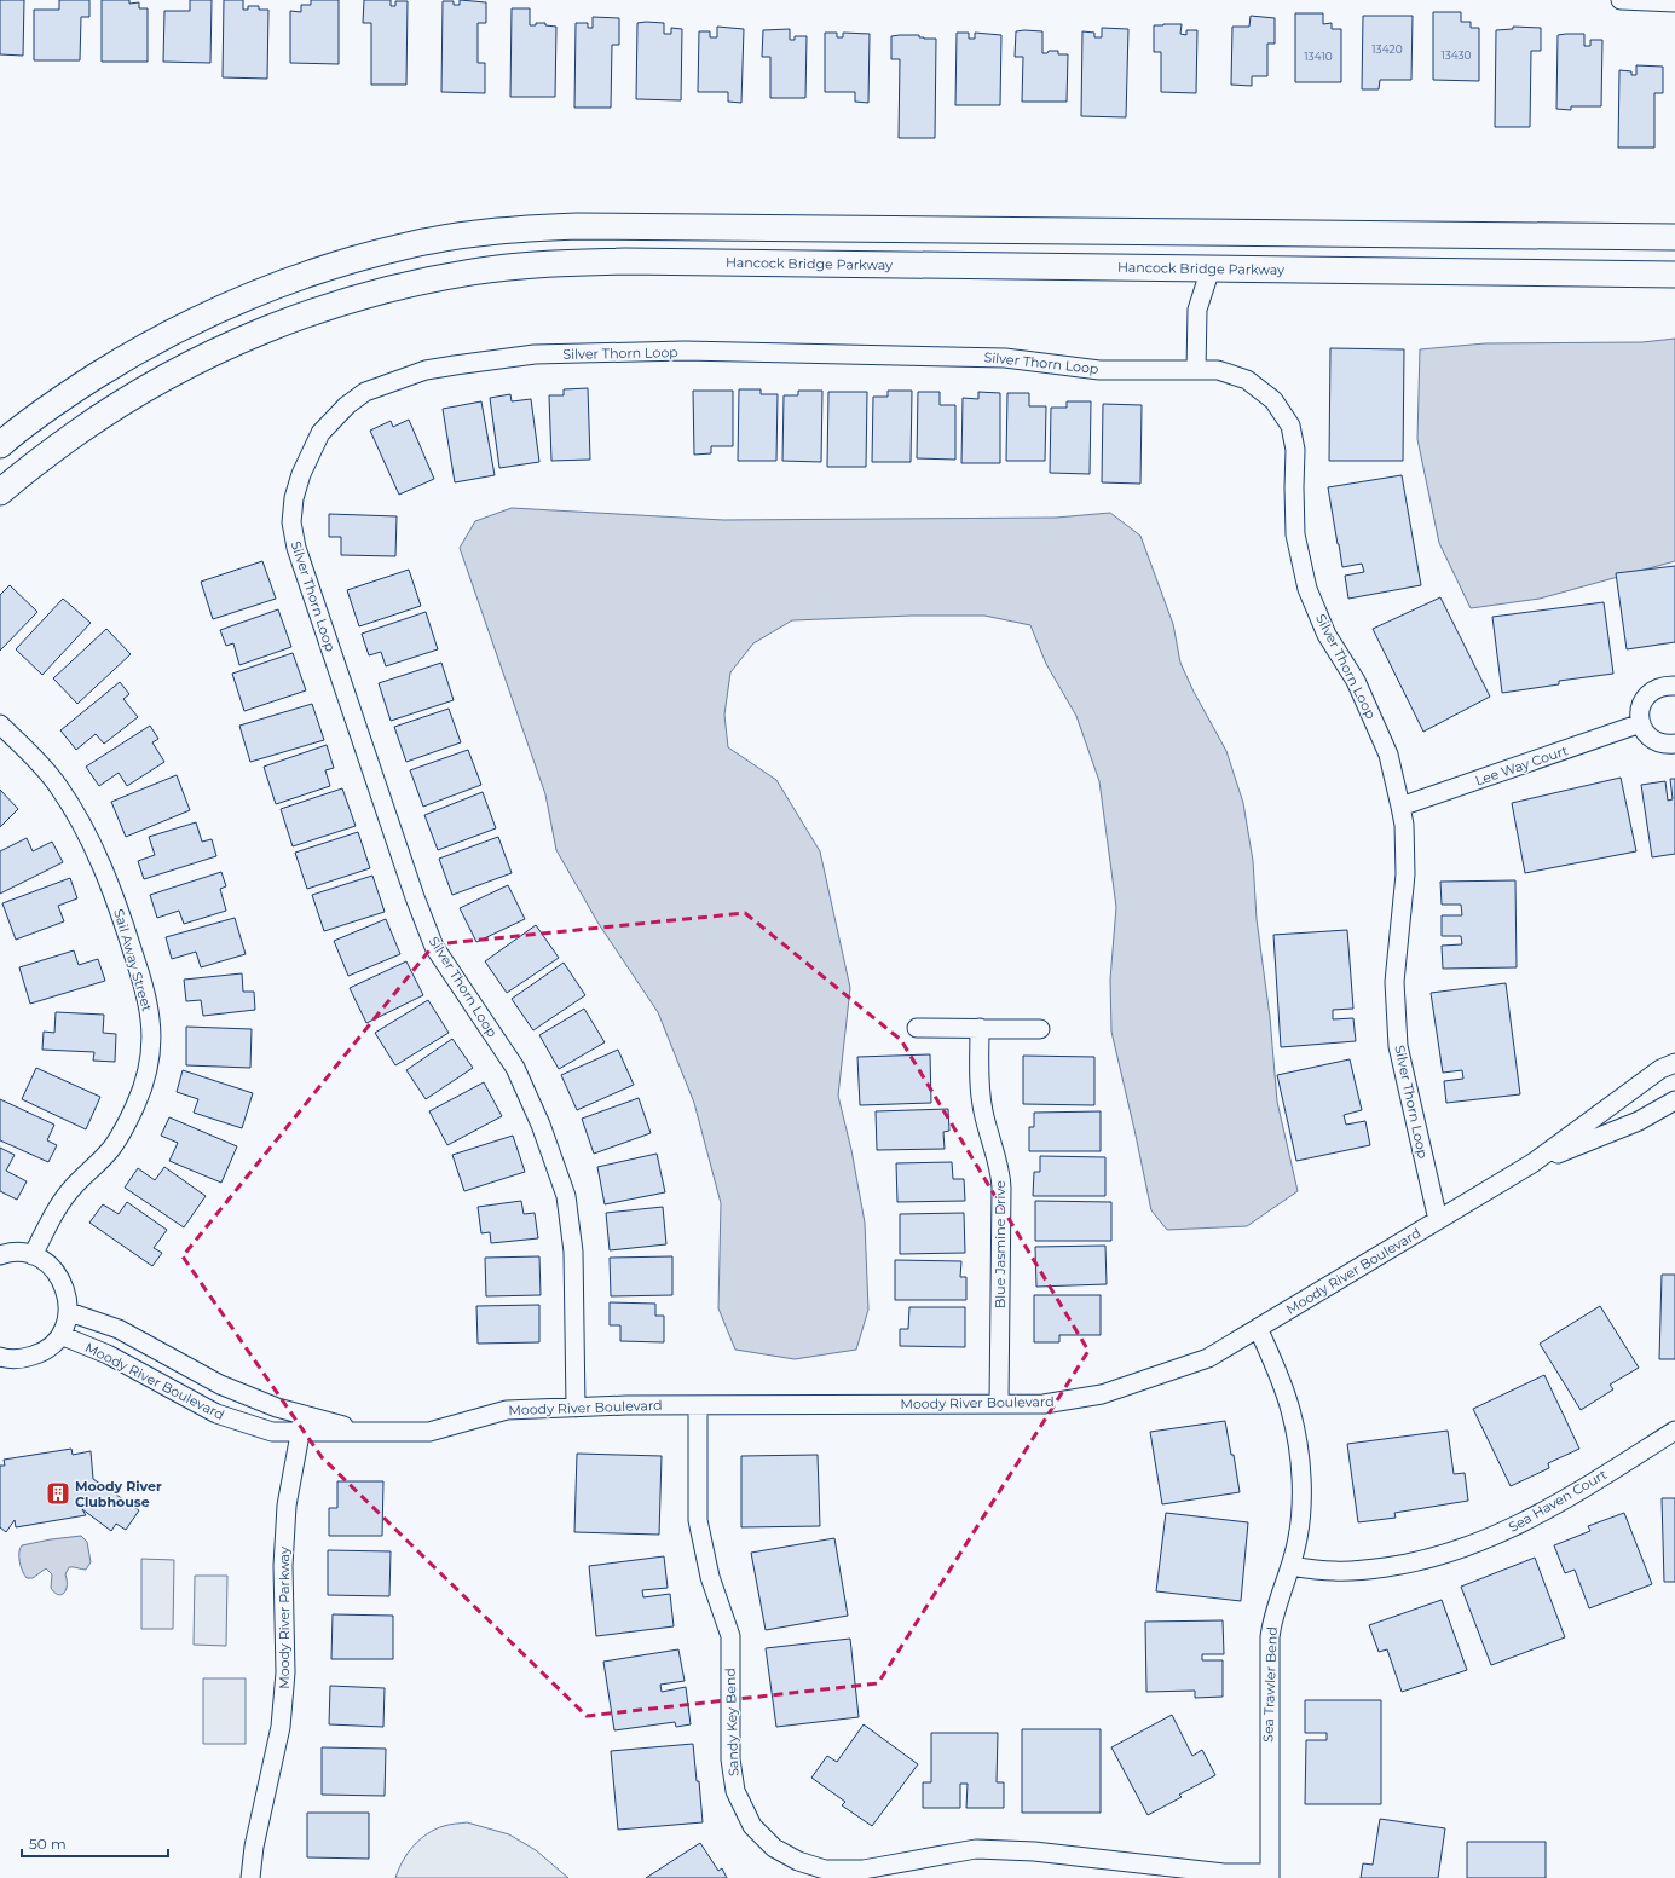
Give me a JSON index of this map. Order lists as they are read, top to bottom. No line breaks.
{"streets":{"main road":["Hancock Bridge Parkway"],"street":["Silver Thorn Loop","Lee Way Court","Sail Away Street","Blue Jasmine Drive","Moody River Boulevard","Sea Haven Court","Moody River Parkway","Sea Trawler Bend","Sandy Key Bend"]},"crossings":[["Silver Thorn Loop","Lee Way Court"],["Silver Thorn Loop","Moody River Boulevard"],["Blue Jasmine Drive","Moody River Boulevard"],["Moody River Boulevard","Moody River Parkway"],["Moody River Boulevard","Sea Trawler Bend"],["Moody River Boulevard","Sandy Key Bend"],["Sea Haven Court","Sea Trawler Bend"],["Sea Trawler Bend","Sandy Key Bend"]],"places":{"building":["Moody River Clubhouse"]},"house_numbers":["13420","13430","13410"],"scale_bar":"50 m"}
